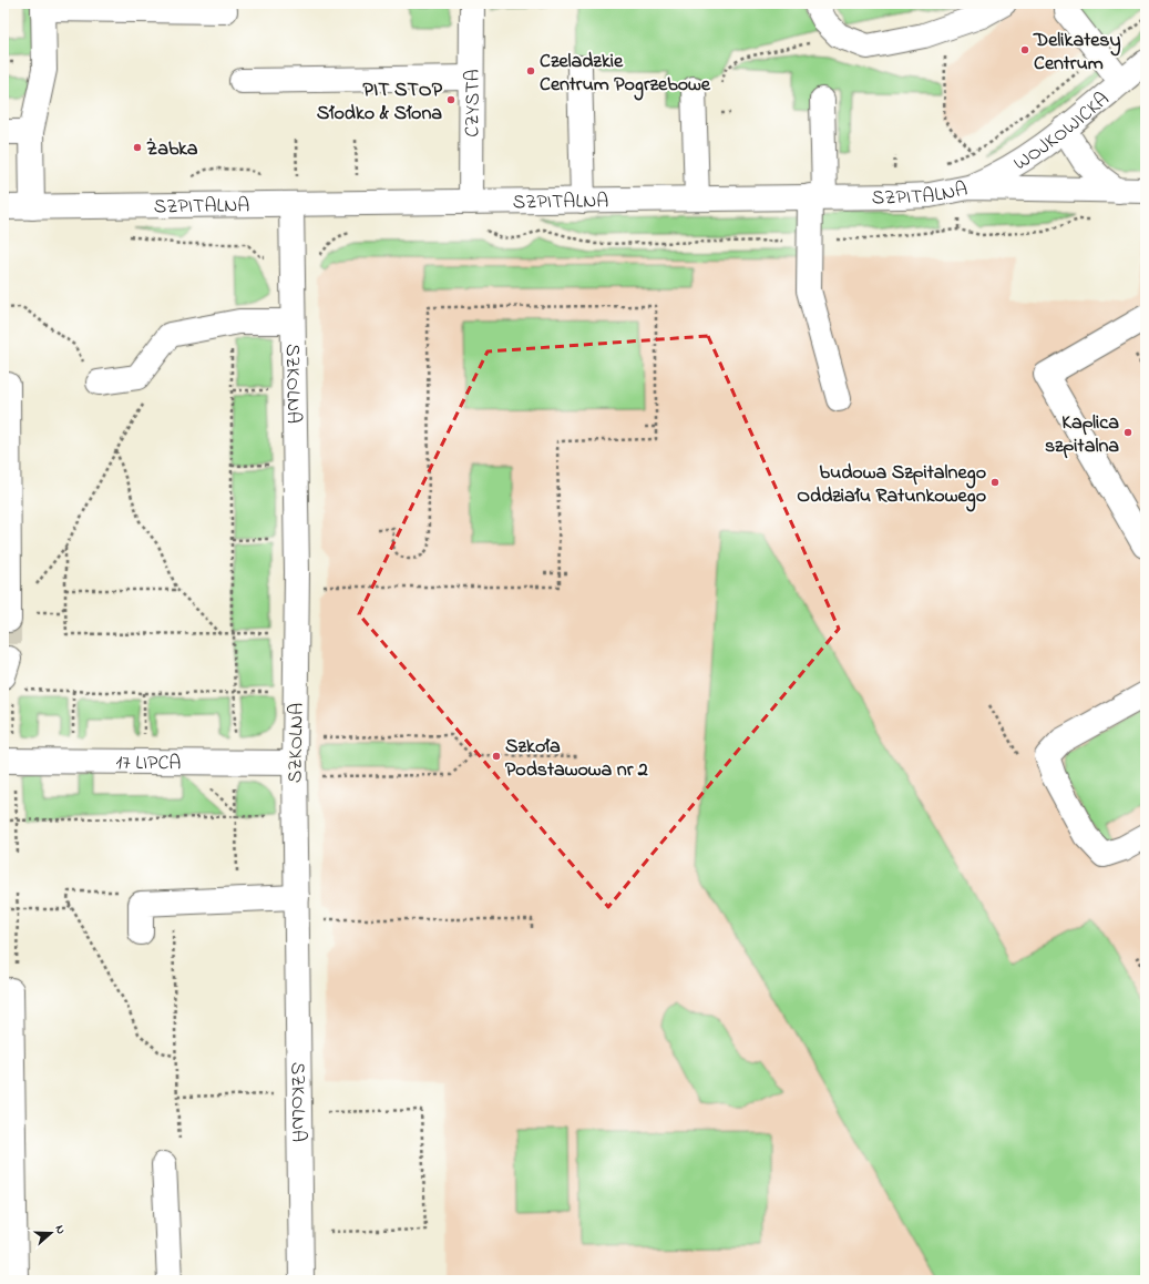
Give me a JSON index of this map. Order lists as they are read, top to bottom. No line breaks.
{"streets":{"street":["CZYSTA","WOJKOWICKA","SZPITALNA","SZKOLNA","17 LIPCA"]},"crossings":[["CZYSTA","SZPITALNA"],["WOJKOWICKA","SZPITALNA"],["SZPITALNA","SZKOLNA"],["SZKOLNA","17 LIPCA"]],"places":["Delikatesy Centrum","Czeladzkie Centrum Pogrzebowe","PIT STOP Słodko & Słona","Żabka","Kaplica szpitalna","budowa Szpitalnego Oddziału Ratunkowego","Szkoła Podstawowa nr 2"],"north":"right"}
